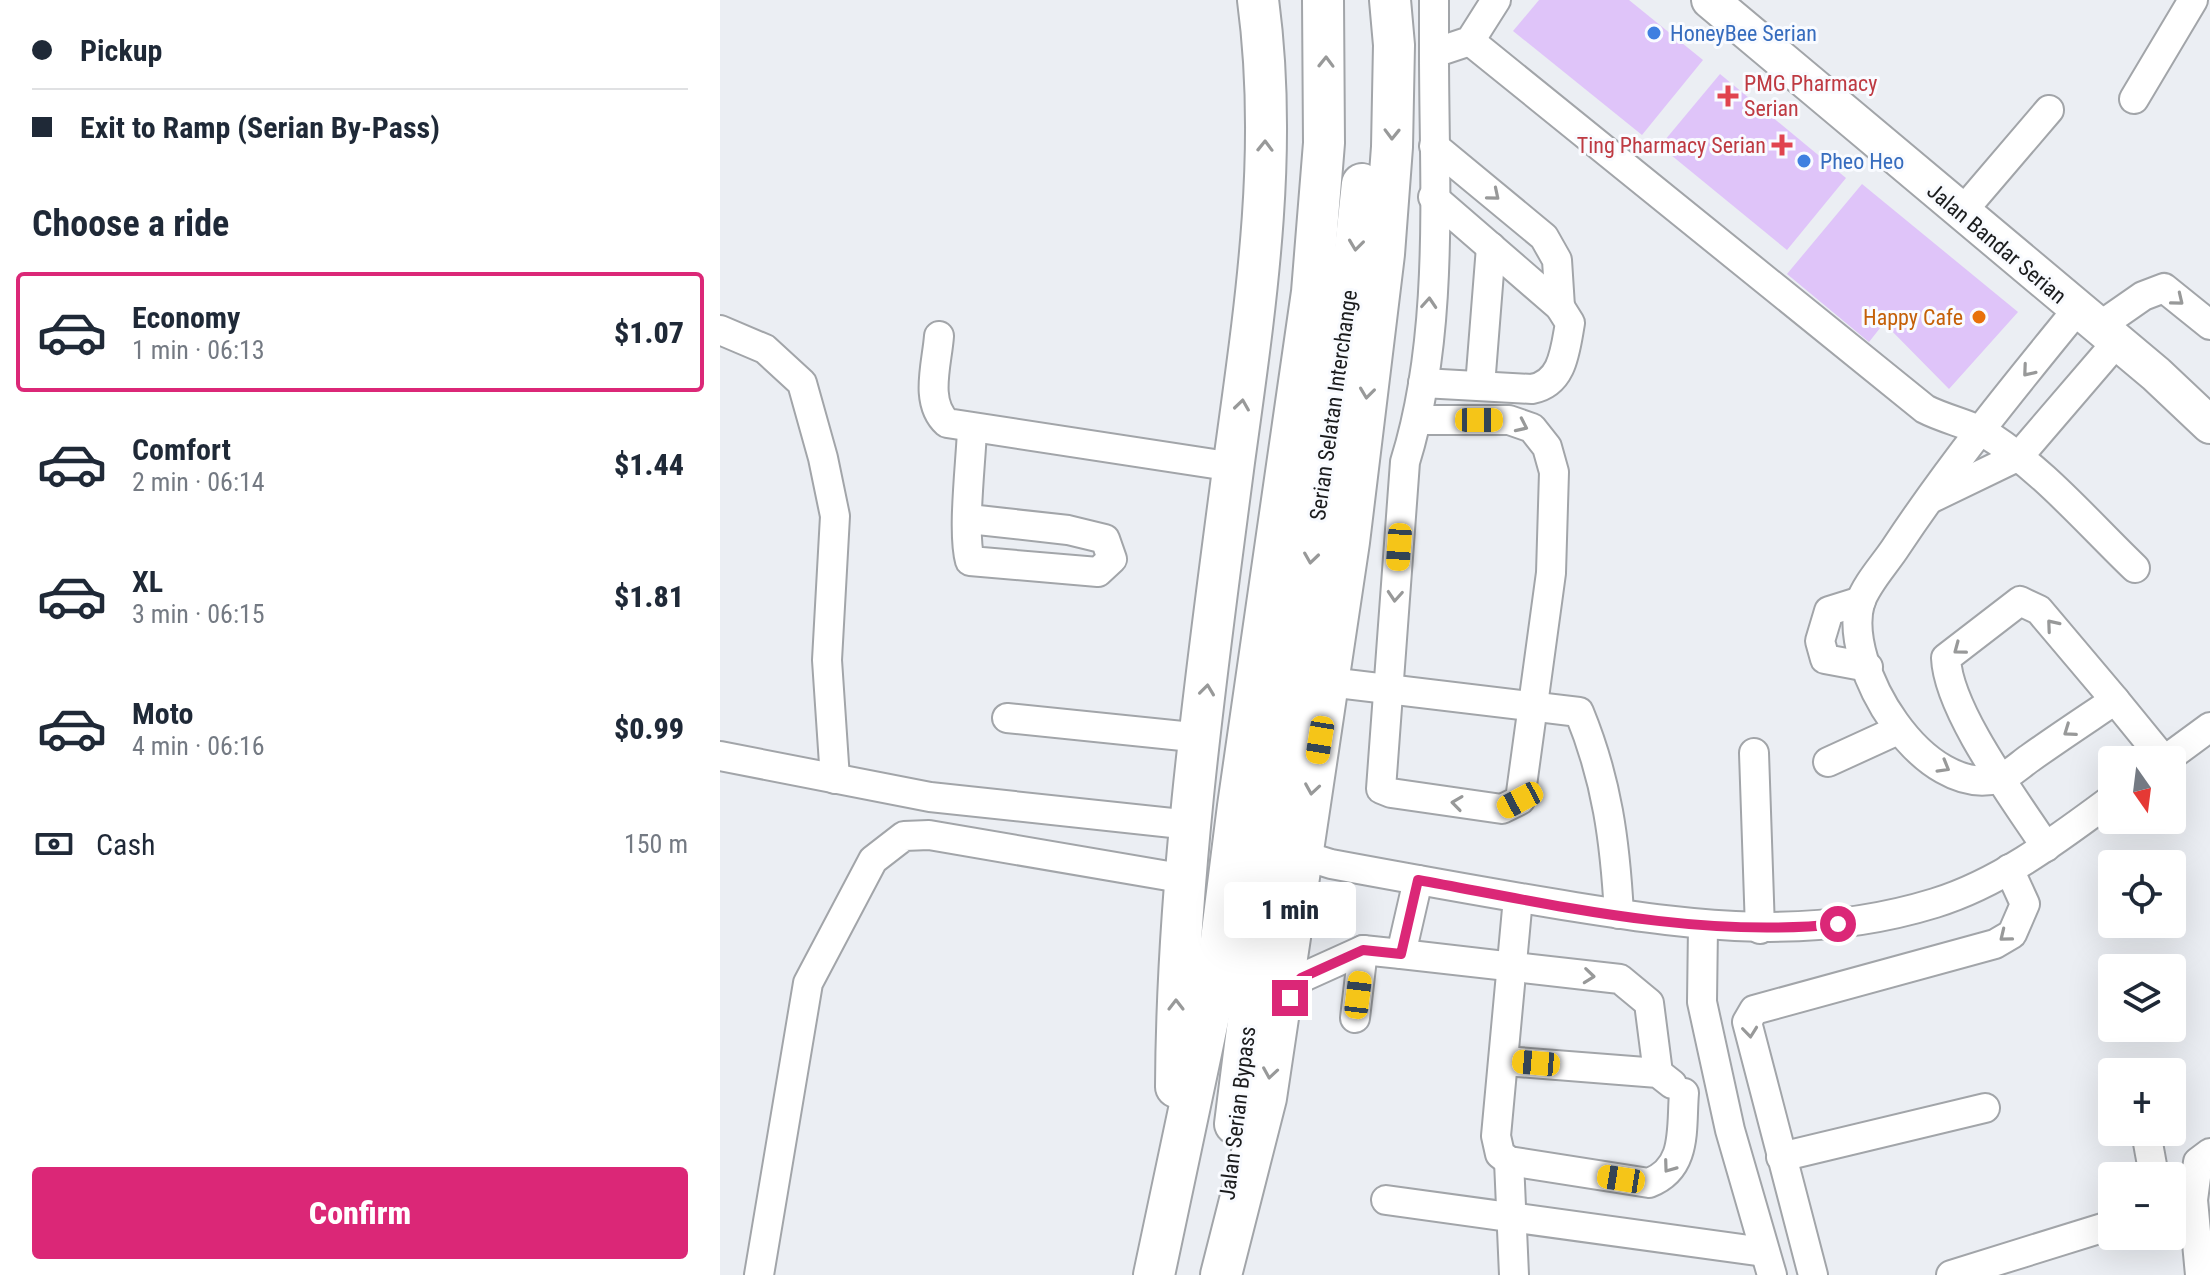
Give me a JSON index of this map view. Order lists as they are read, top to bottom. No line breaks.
{"streets":{"highway":["Serian Selatan Interchange","Jalan Serian Bypass"],"main road":["Jalan Bandar Serian"]},"crossings":[["Serian Selatan Interchange","Jalan Serian Bypass"]],"places":{"other":["HoneyBee Serian","Pheo Heo","Happy Cafe"],"health":["PMG Pharmacy Serian","Ting Pharmacy Serian"]},"north":"bottom","page":{"banner":["Pickup","Exit to Ramp (Serian By-Pass)"],"heading":"Choose a ride","list":[{"name":"Economy","note":"1 min · 06:13","value":"$1.07"},{"name":"Comfort","note":"2 min · 06:14","value":"$1.44"},{"name":"XL","note":"3 min · 06:15","value":"$1.81"},{"name":"Moto","note":"4 min · 06:16","value":"$0.99"}],"map_buttons":["+","−"],"pay":["Cash","150 m"],"bubble":"1 min","buttons":"Confirm"}}
